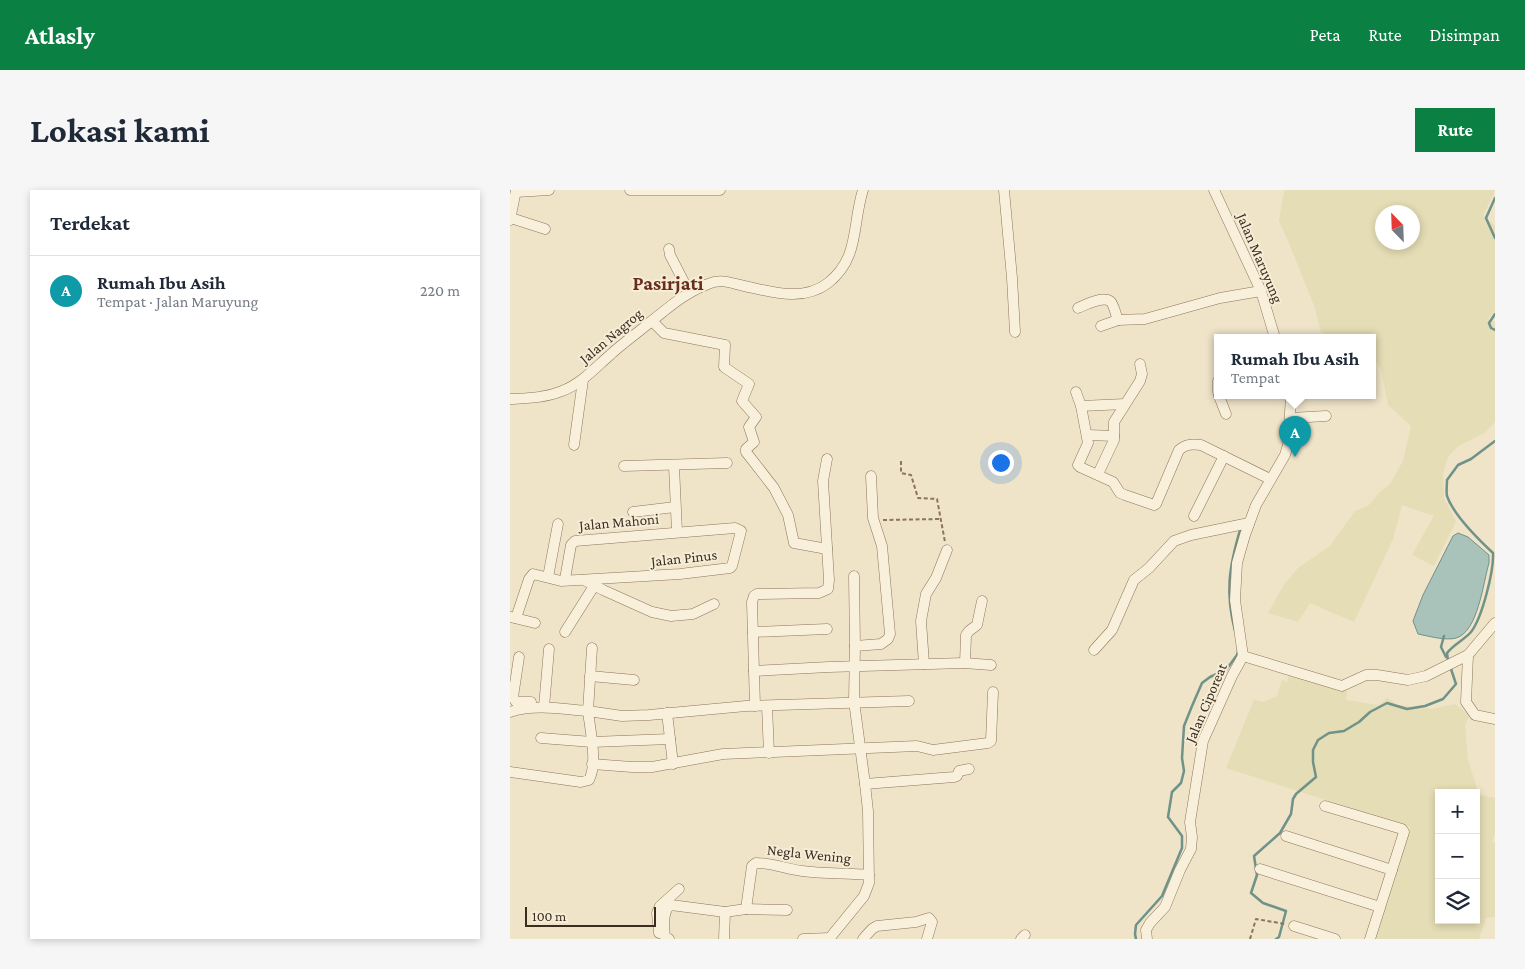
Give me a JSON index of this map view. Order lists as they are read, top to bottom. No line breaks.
{"streets":{"street":["Jalan Maruyung","Jalan Nagrog","Jalan Mahoni","Jalan Pinus","Jalan Ciporeat","Negla Wening"]},"crossings":[["Jalan Mahoni","Jalan Pinus"]],"districts":["Pasirjati"],"scale_bar":"100 m","north":"top left","page":{"header":"Atlasly","nav":["Peta","Rute","Disimpan"],"buttons":"Rute","title":"Lokasi kami","heading":"Terdekat","list":[{"mark":"A","name":"Rumah Ibu Asih","note":"Tempat · Jalan Maruyung","value":"220 m"}],"popup":["Rumah Ibu Asih","Tempat"],"pins":"A","map_buttons":["+","−"],"scale":"100 m"}}
